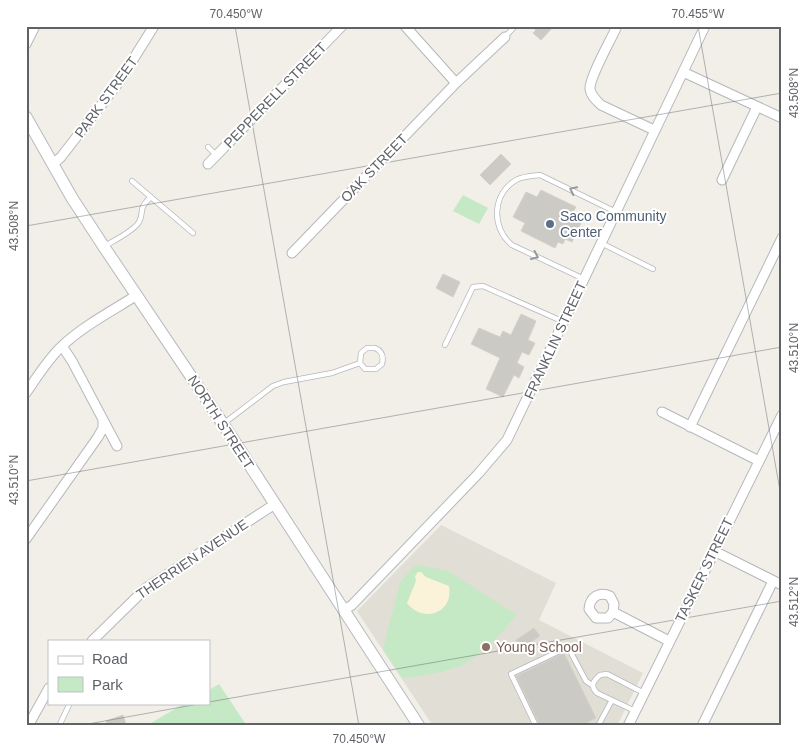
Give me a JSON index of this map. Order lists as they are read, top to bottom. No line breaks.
{"streets":{"main road":["NORTH STREET"],"street":["PEPPERELL STREET","PARK STREET","OAK STREET","FRANKLIN STREET","THERRIEN AVENUE","TASKER STREET"]},"crossings":[["PARK STREET","NORTH STREET"],["FRANKLIN STREET","NORTH STREET"],["NORTH STREET","THERRIEN AVENUE"]],"places":["Saco Community Center","Young School"],"legend":["Road","Park"],"coordinates":["70.450°W","70.455°W","43.508°N","43.510°N","43.512°N"]}
